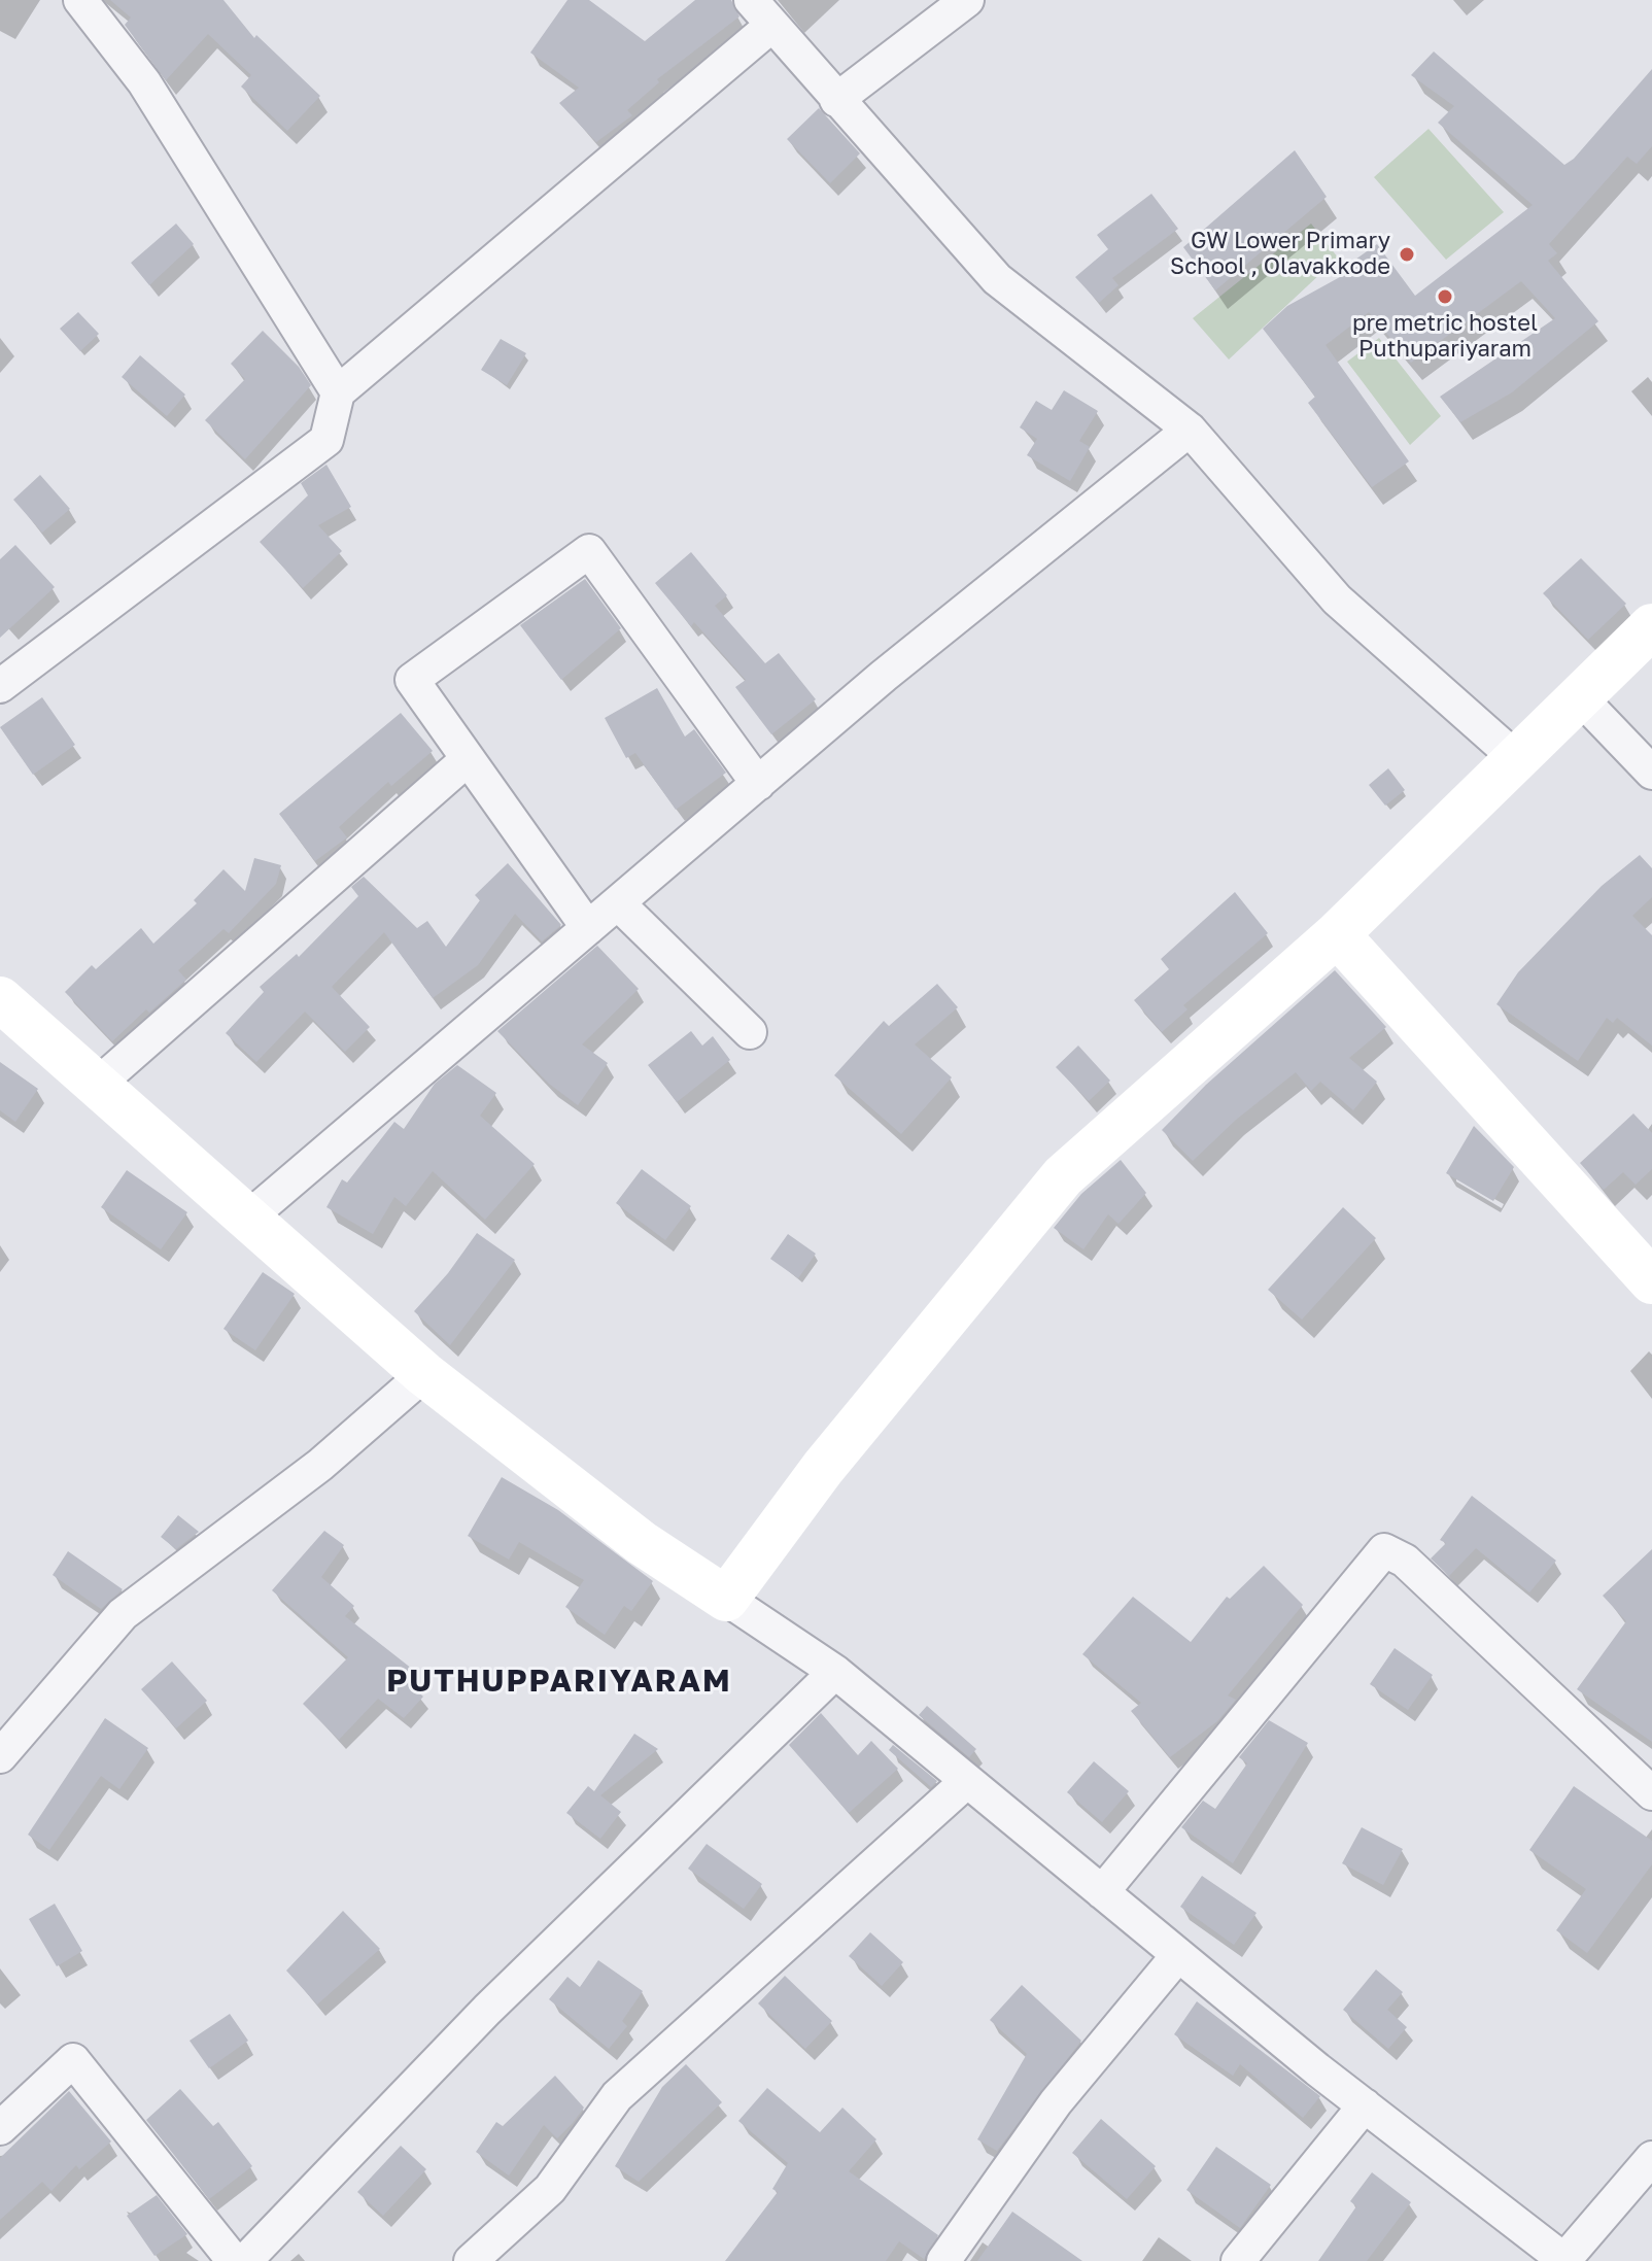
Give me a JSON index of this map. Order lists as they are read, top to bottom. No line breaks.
{"districts":["PUTHUPPARIYARAM"],"places":["GW Lower Primary School , Olavakkode","pre metric hostel Puthupariyaram"]}
